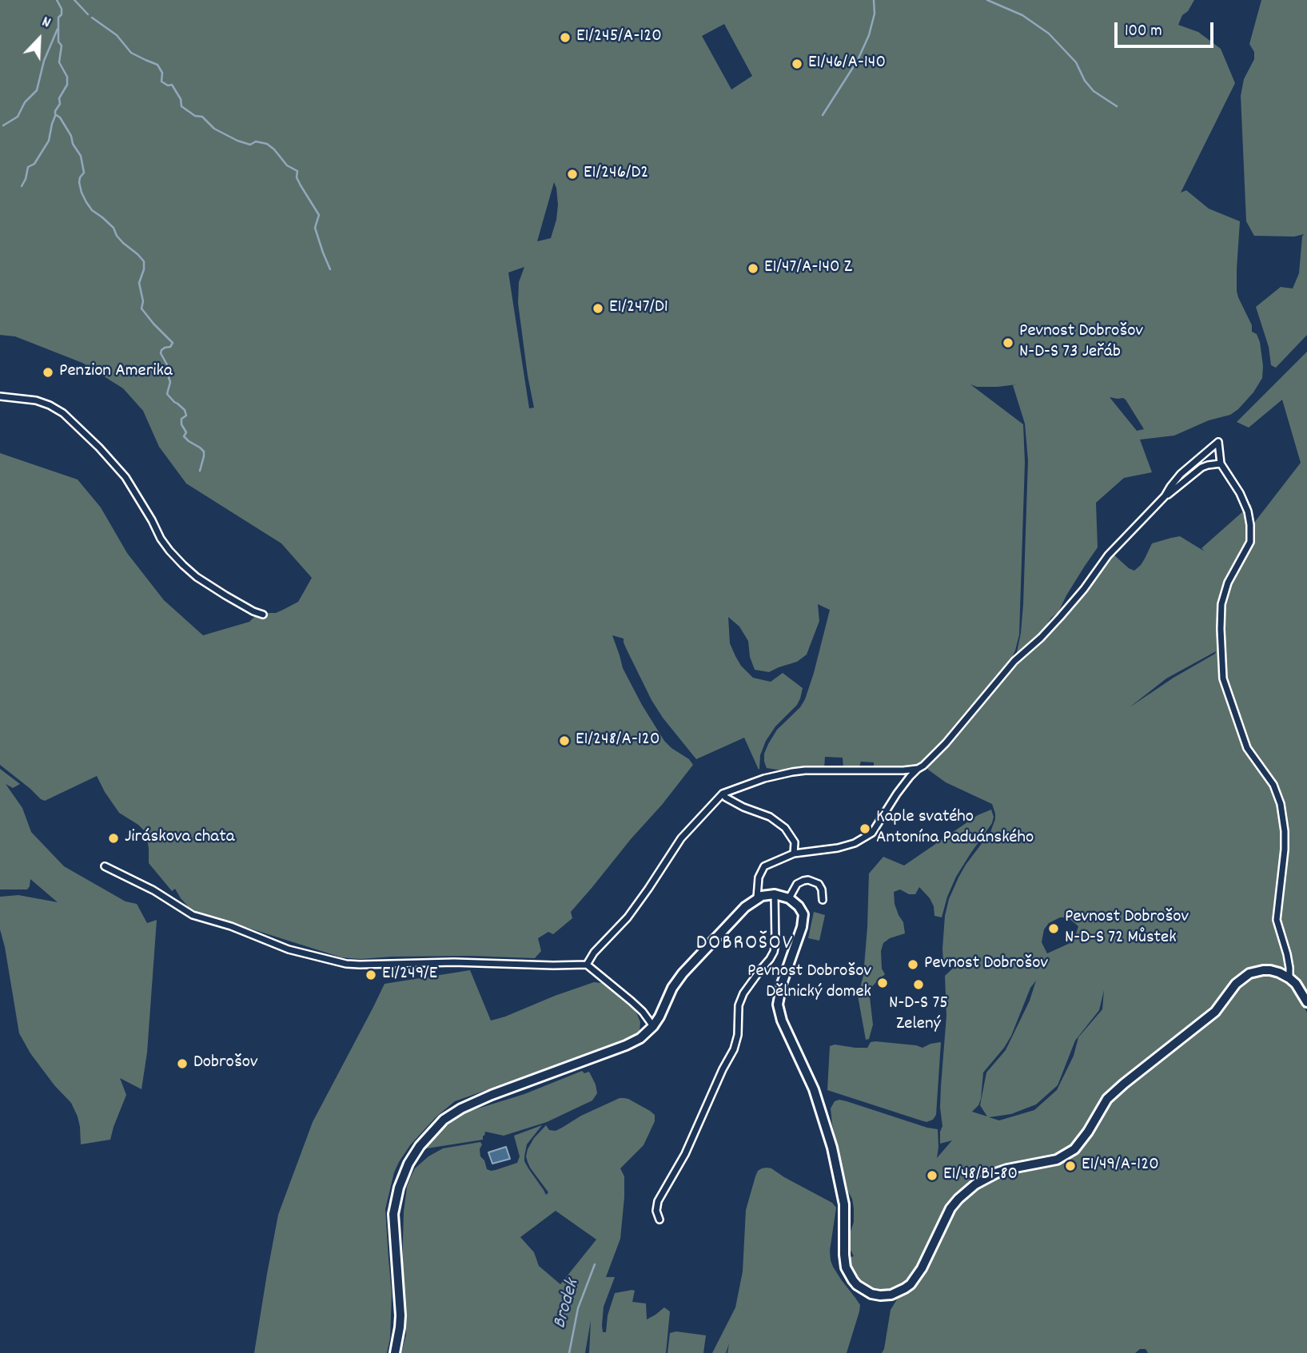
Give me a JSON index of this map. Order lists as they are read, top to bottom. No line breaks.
{"districts":["DOBROŠOV"],"water":["Brodek"],"places":["E1/245/A-120","E1/46/A-140","E1/246/D2","E1/47/A-140 Z","E1/247/D1","Pevnost Dobrošov N-D-S 73 Jeřáb","Penzion Amerika","E1/248/A-120","Kaple svatého Antonína Paduánského","Jiráskova chata","Pevnost Dobrošov N-D-S 72 Můstek","Pevnost Dobrošov","E1/249/E","Pevnost Dobrošov Dělnický domek","N-D-S 75 Zelený","Dobrošov","E1/49/A-120","E1/48/B1-80"],"scale_bar":"100 m","north":"top right"}
